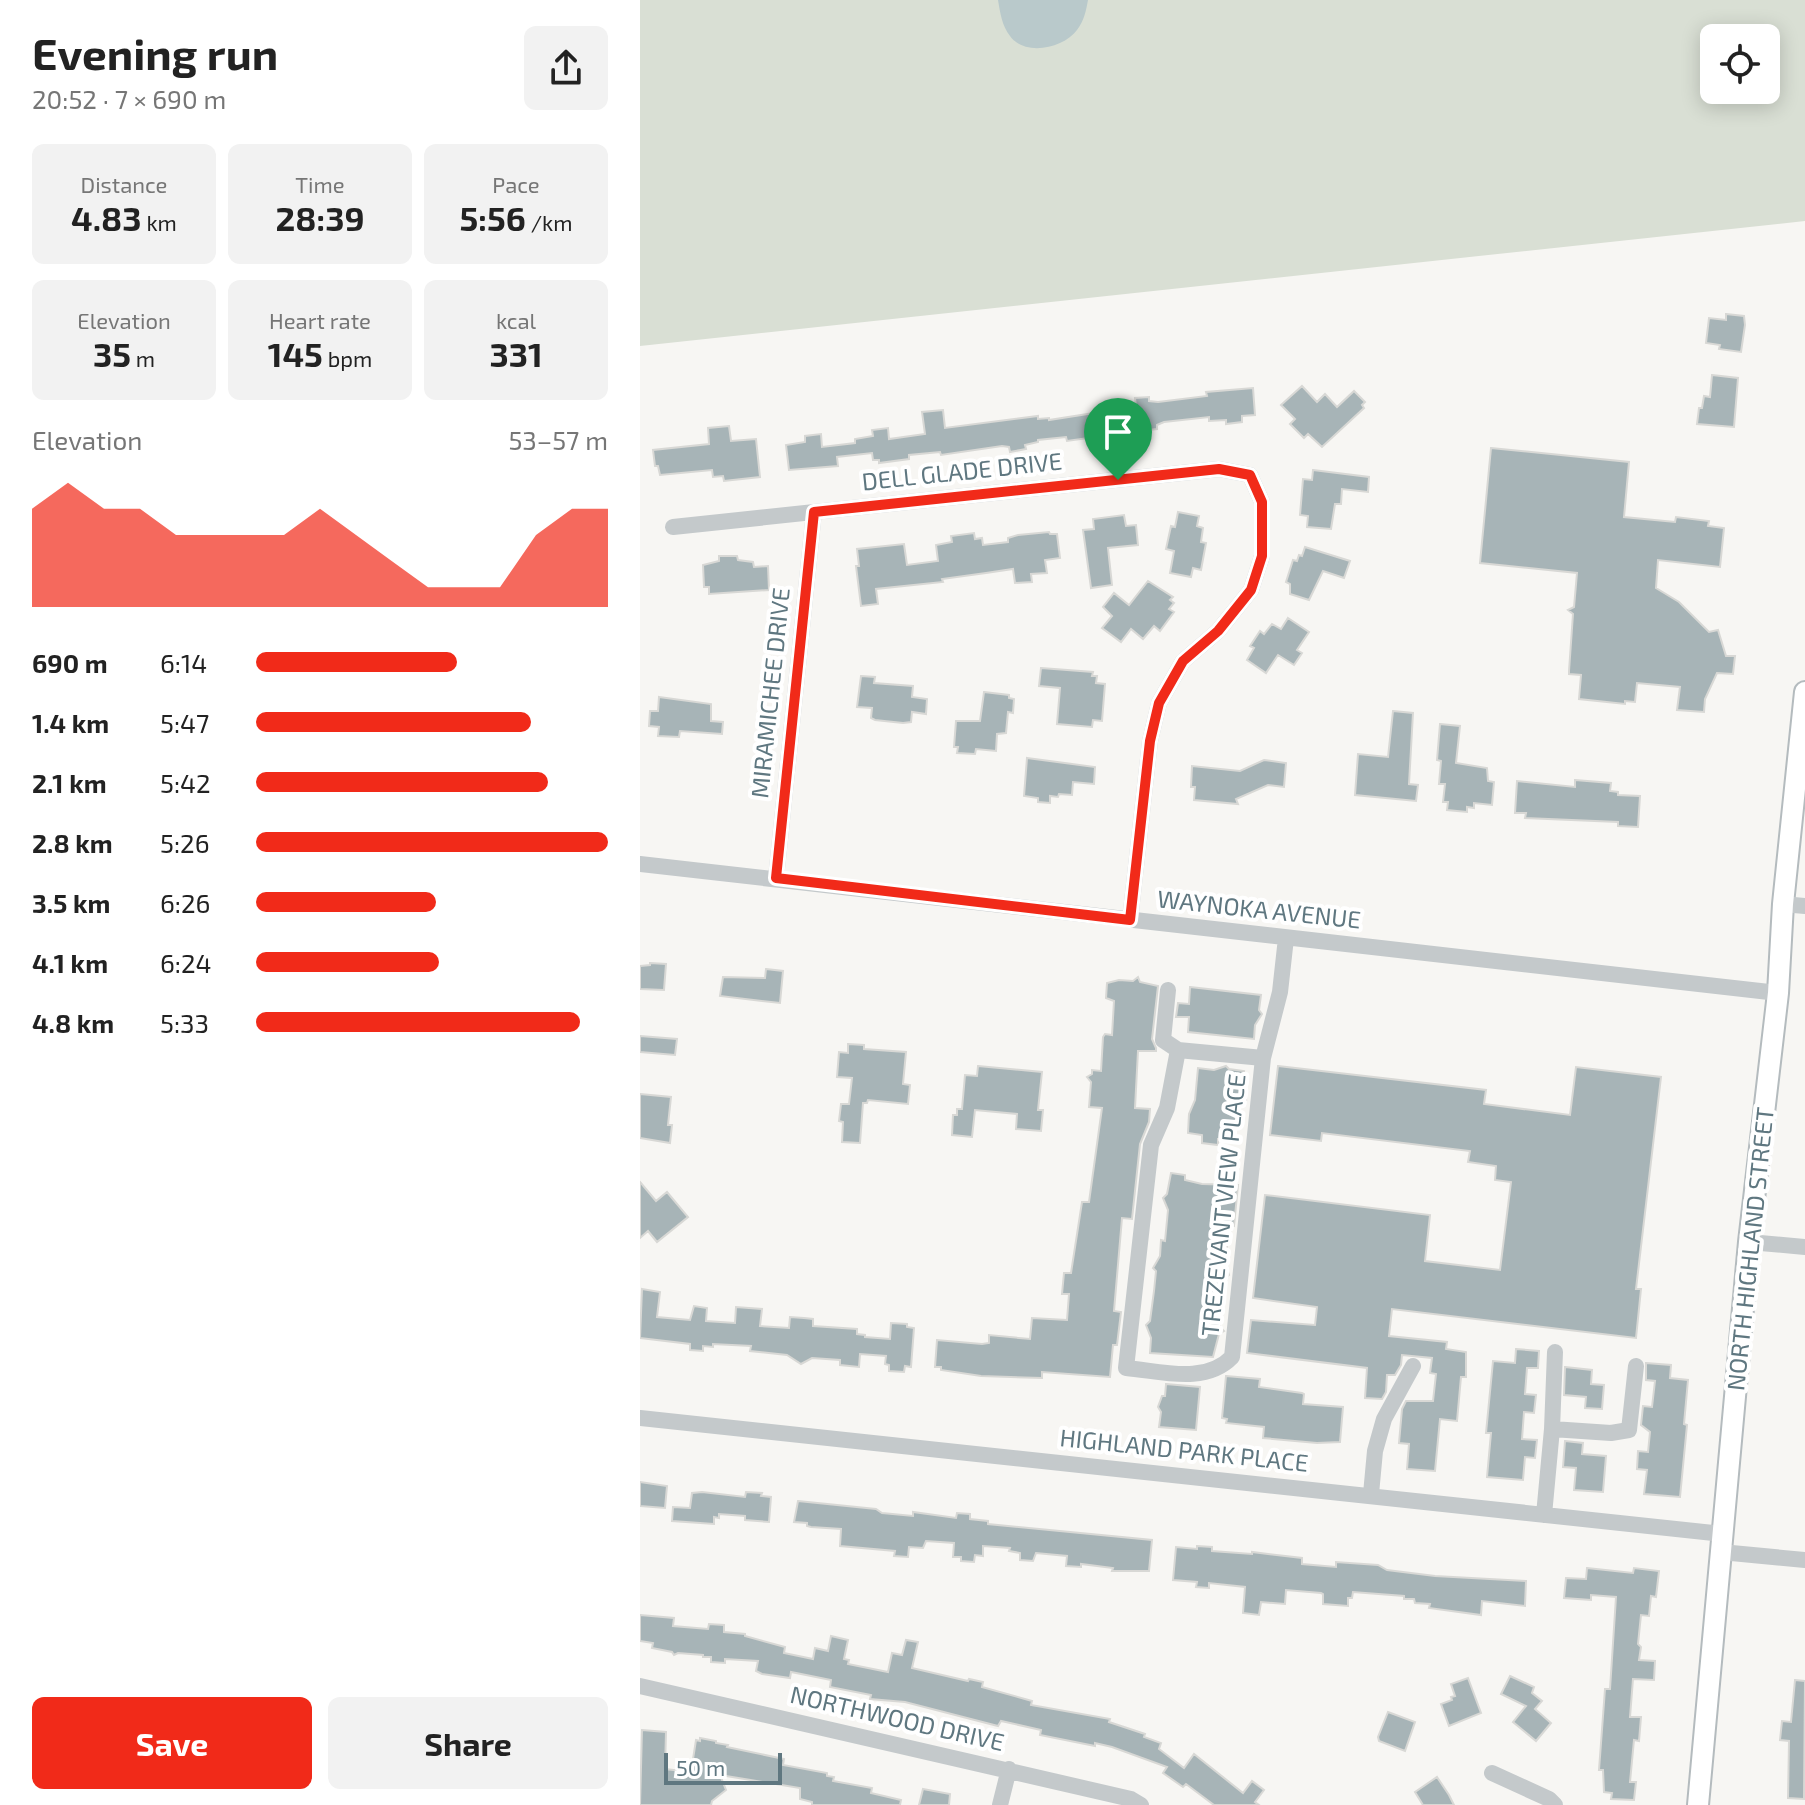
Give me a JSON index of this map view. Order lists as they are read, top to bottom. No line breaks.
{"streets":{"main road":["NORTH HIGHLAND STREET"],"street":["DELL GLADE DRIVE","MIRAMICHEE DRIVE","WAYNOKA AVENUE","TREZEVANT VIEW PLACE","HIGHLAND PARK PLACE","NORTHWOOD DRIVE"]},"crossings":[["DELL GLADE DRIVE","MIRAMICHEE DRIVE"],["DELL GLADE DRIVE","WAYNOKA AVENUE"],["MIRAMICHEE DRIVE","WAYNOKA AVENUE"],["WAYNOKA AVENUE","TREZEVANT VIEW PLACE"],["WAYNOKA AVENUE","NORTH HIGHLAND STREET"],["NORTH HIGHLAND STREET","HIGHLAND PARK PLACE"]],"scale_bar":"50 m","page":{"heading":["Evening run","20:52 · 7 × 690 m"],"stats":[["Distance","4.83 km"],["Time","28:39"],["Pace","5:56 /km"],["Elevation","35 m"],["Heart rate","145 bpm"],["kcal","331"]],"chart":["Elevation","53–57 m"],"list":[{"name":"690 m","note":"6:14"},{"name":"1.4 km","note":"5:47"},{"name":"2.1 km","note":"5:42"},{"name":"2.8 km","note":"5:26"},{"name":"3.5 km","note":"6:26"},{"name":"4.1 km","note":"6:24"},{"name":"4.8 km","note":"5:33"}],"buttons":["Save","Share"],"scale":"50 m"}}
